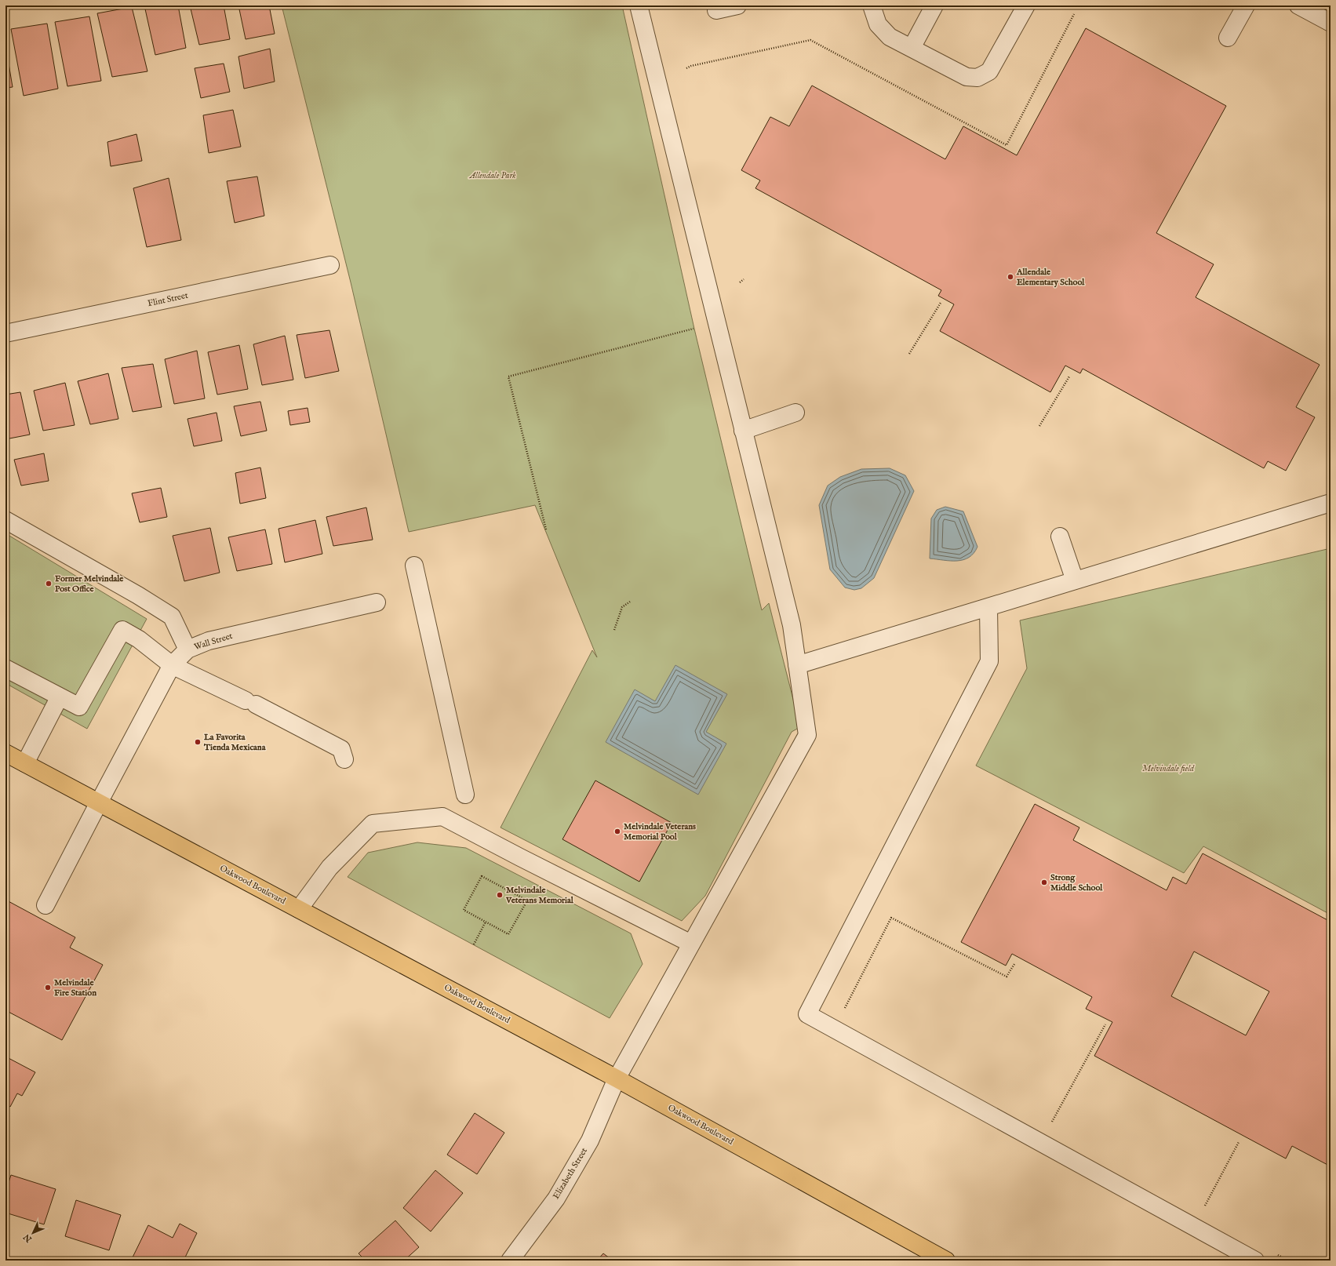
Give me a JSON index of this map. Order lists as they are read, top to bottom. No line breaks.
{"streets":{"main road":["Oakwood Boulevard"],"street":["Flint Street","Wall Street","Elizabeth Street"]},"crossings":[["Wall Street","Oakwood Boulevard"],["Oakwood Boulevard","Elizabeth Street"]],"parks":["Allendale Park","Melvindale field"],"places":["Allendale Elementary School","Former Melvindale Post Office","La Favorita Tienda Mexicana","Melvindale Veterans Memorial Pool","Strong Middle School","Melvindale Veterans Memorial","Melvindale Fire Station"],"north":"bottom left"}
